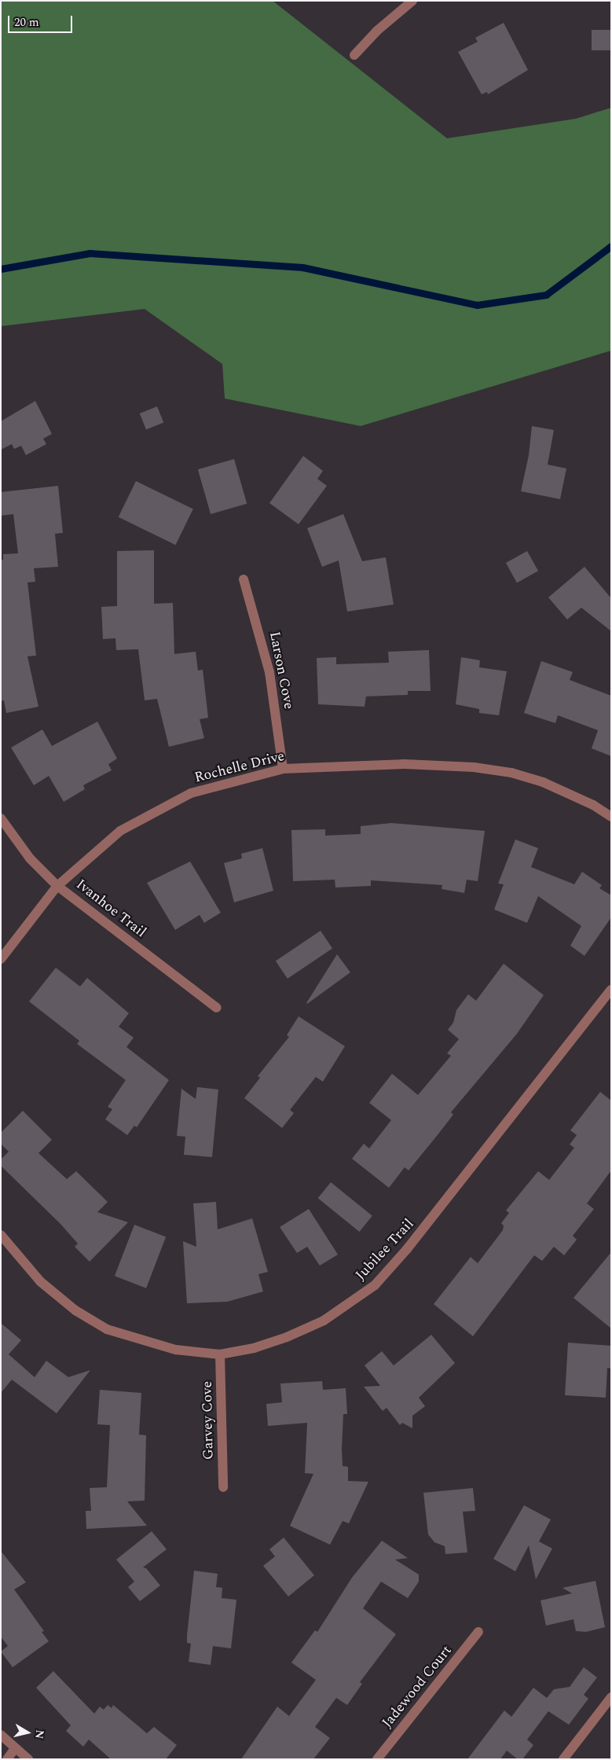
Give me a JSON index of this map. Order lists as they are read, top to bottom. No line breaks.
{"streets":{"street":["Larson Cove","Rochelle Drive","Ivanhoe Trail","Jubilee Trail","Garvey Cove","Jadewood Court"]},"crossings":[["Larson Cove","Rochelle Drive"],["Rochelle Drive","Ivanhoe Trail"],["Jubilee Trail","Garvey Cove"]],"scale_bar":"20 m","north":"right"}
